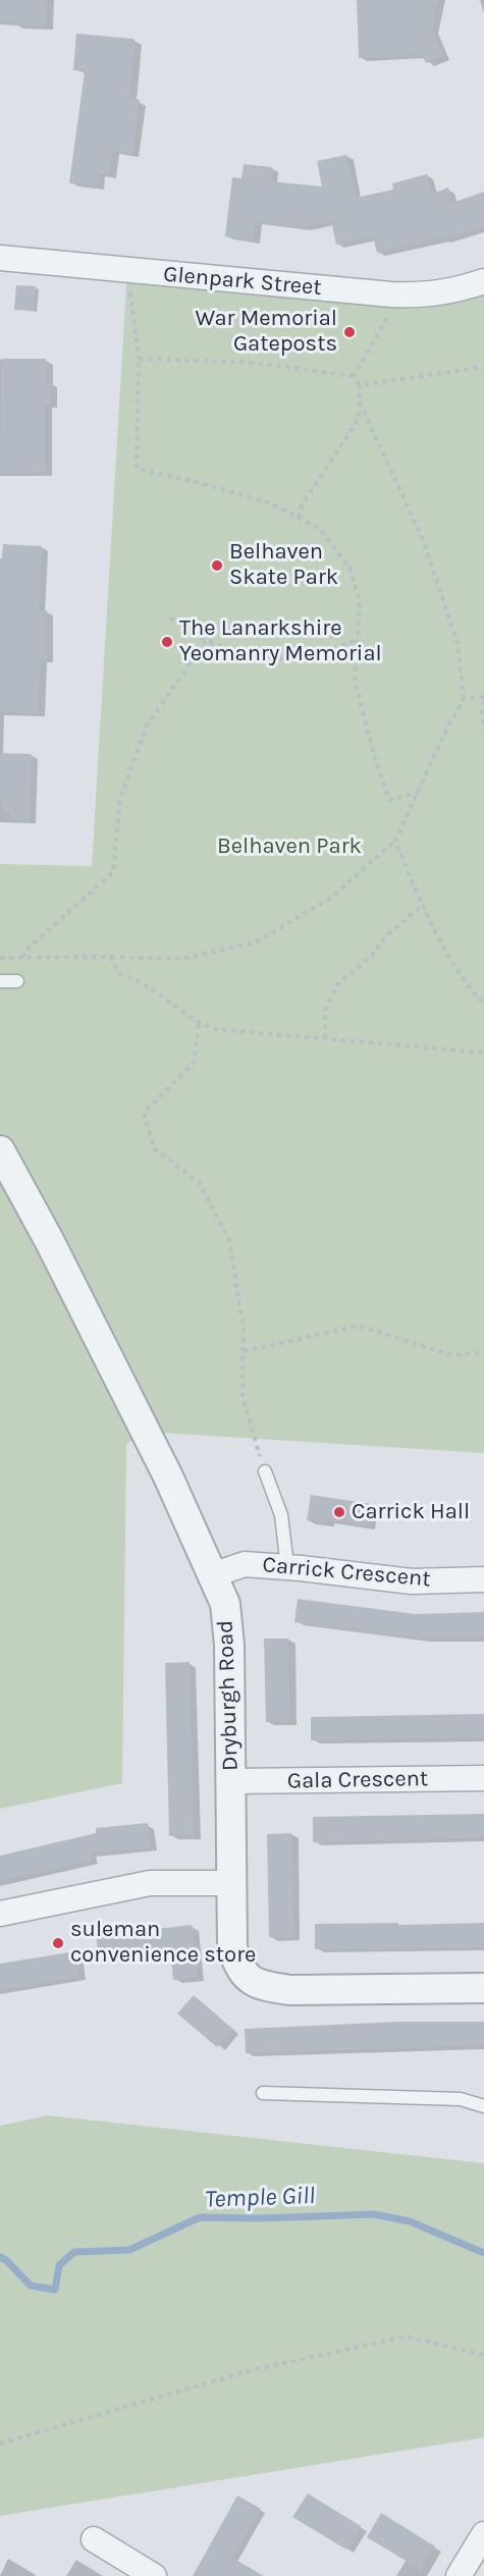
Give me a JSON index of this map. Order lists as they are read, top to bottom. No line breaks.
{"streets":{"street":["Glenpark Street","Carrick Crescent","Dryburgh Road","Gala Crescent"]},"crossings":[["Carrick Crescent","Dryburgh Road"],["Dryburgh Road","Gala Crescent"]],"water":["Temple Gill"],"parks":["Belhaven Park"],"places":["War Memorial Gateposts","Belhaven Skate Park","The Lanarkshire Yeomanry Memorial","Carrick Hall","suleman convenience store"]}
